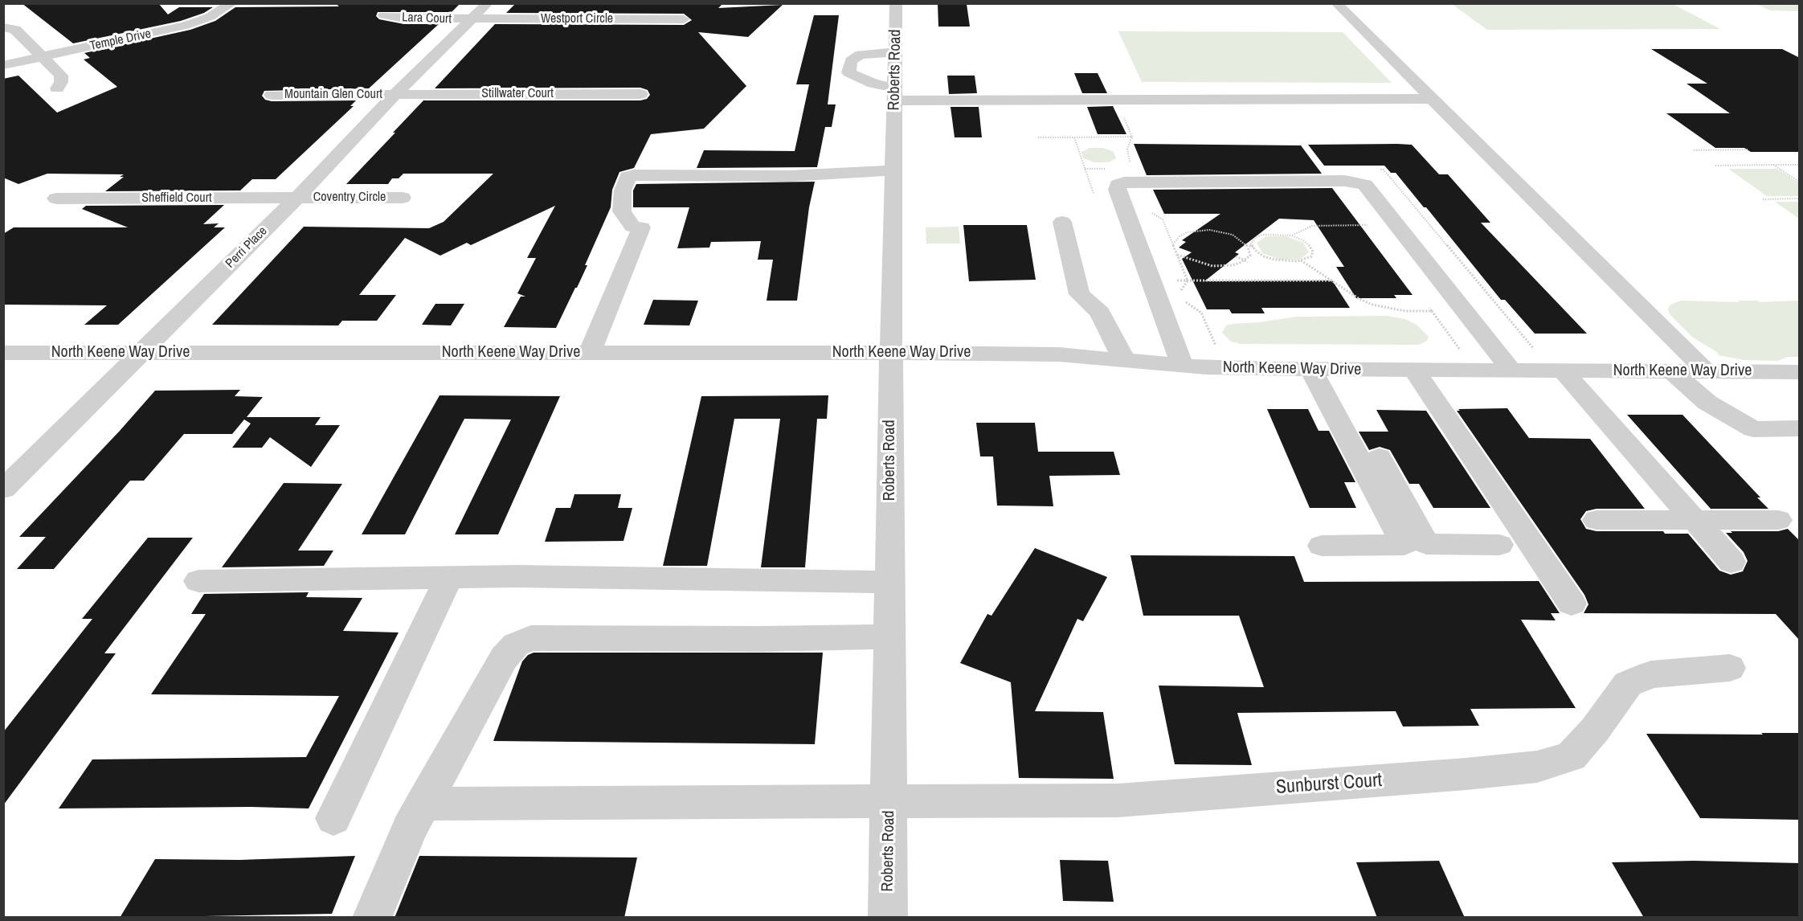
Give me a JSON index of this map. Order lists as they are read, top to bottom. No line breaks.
{"streets":{"street":["Lara Court","Westport Circle","Temple Drive","Roberts Road","Stillwater Court","Mountain Glen Court","Coventry Circle","Sheffield Court","Perri Place","North Keene Way Drive","Sunburst Court"]},"crossings":[["Lara Court","Westport Circle"],["Lara Court","Perri Place"],["Westport Circle","Perri Place"],["Roberts Road","North Keene Way Drive"],["Roberts Road","Sunburst Court"],["Stillwater Court","Mountain Glen Court"],["Stillwater Court","Perri Place"],["Mountain Glen Court","Perri Place"],["Coventry Circle","Sheffield Court"],["Coventry Circle","Perri Place"],["Sheffield Court","Perri Place"],["Perri Place","North Keene Way Drive"]]}
